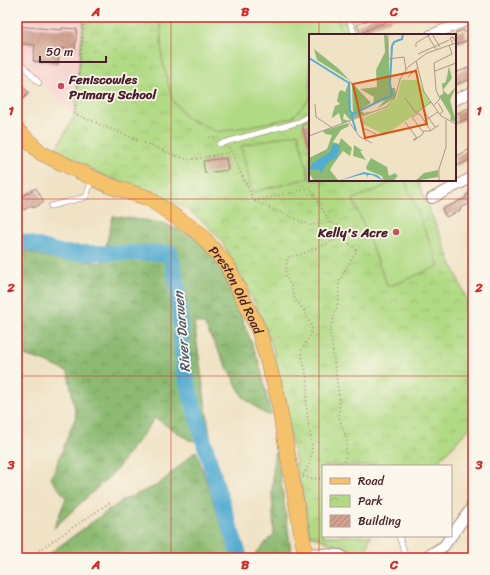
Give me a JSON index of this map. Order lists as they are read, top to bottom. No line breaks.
{"streets":{"main road":["Preston Old Road"]},"water":["River Darwen"],"places":["Feniscowles Primary School","Kelly's Acre"],"legend":["Road","Park","Building"],"scale_bar":"50 m","grid":{"columns":["A","B","C"],"rows":["1","2","3"]}}
